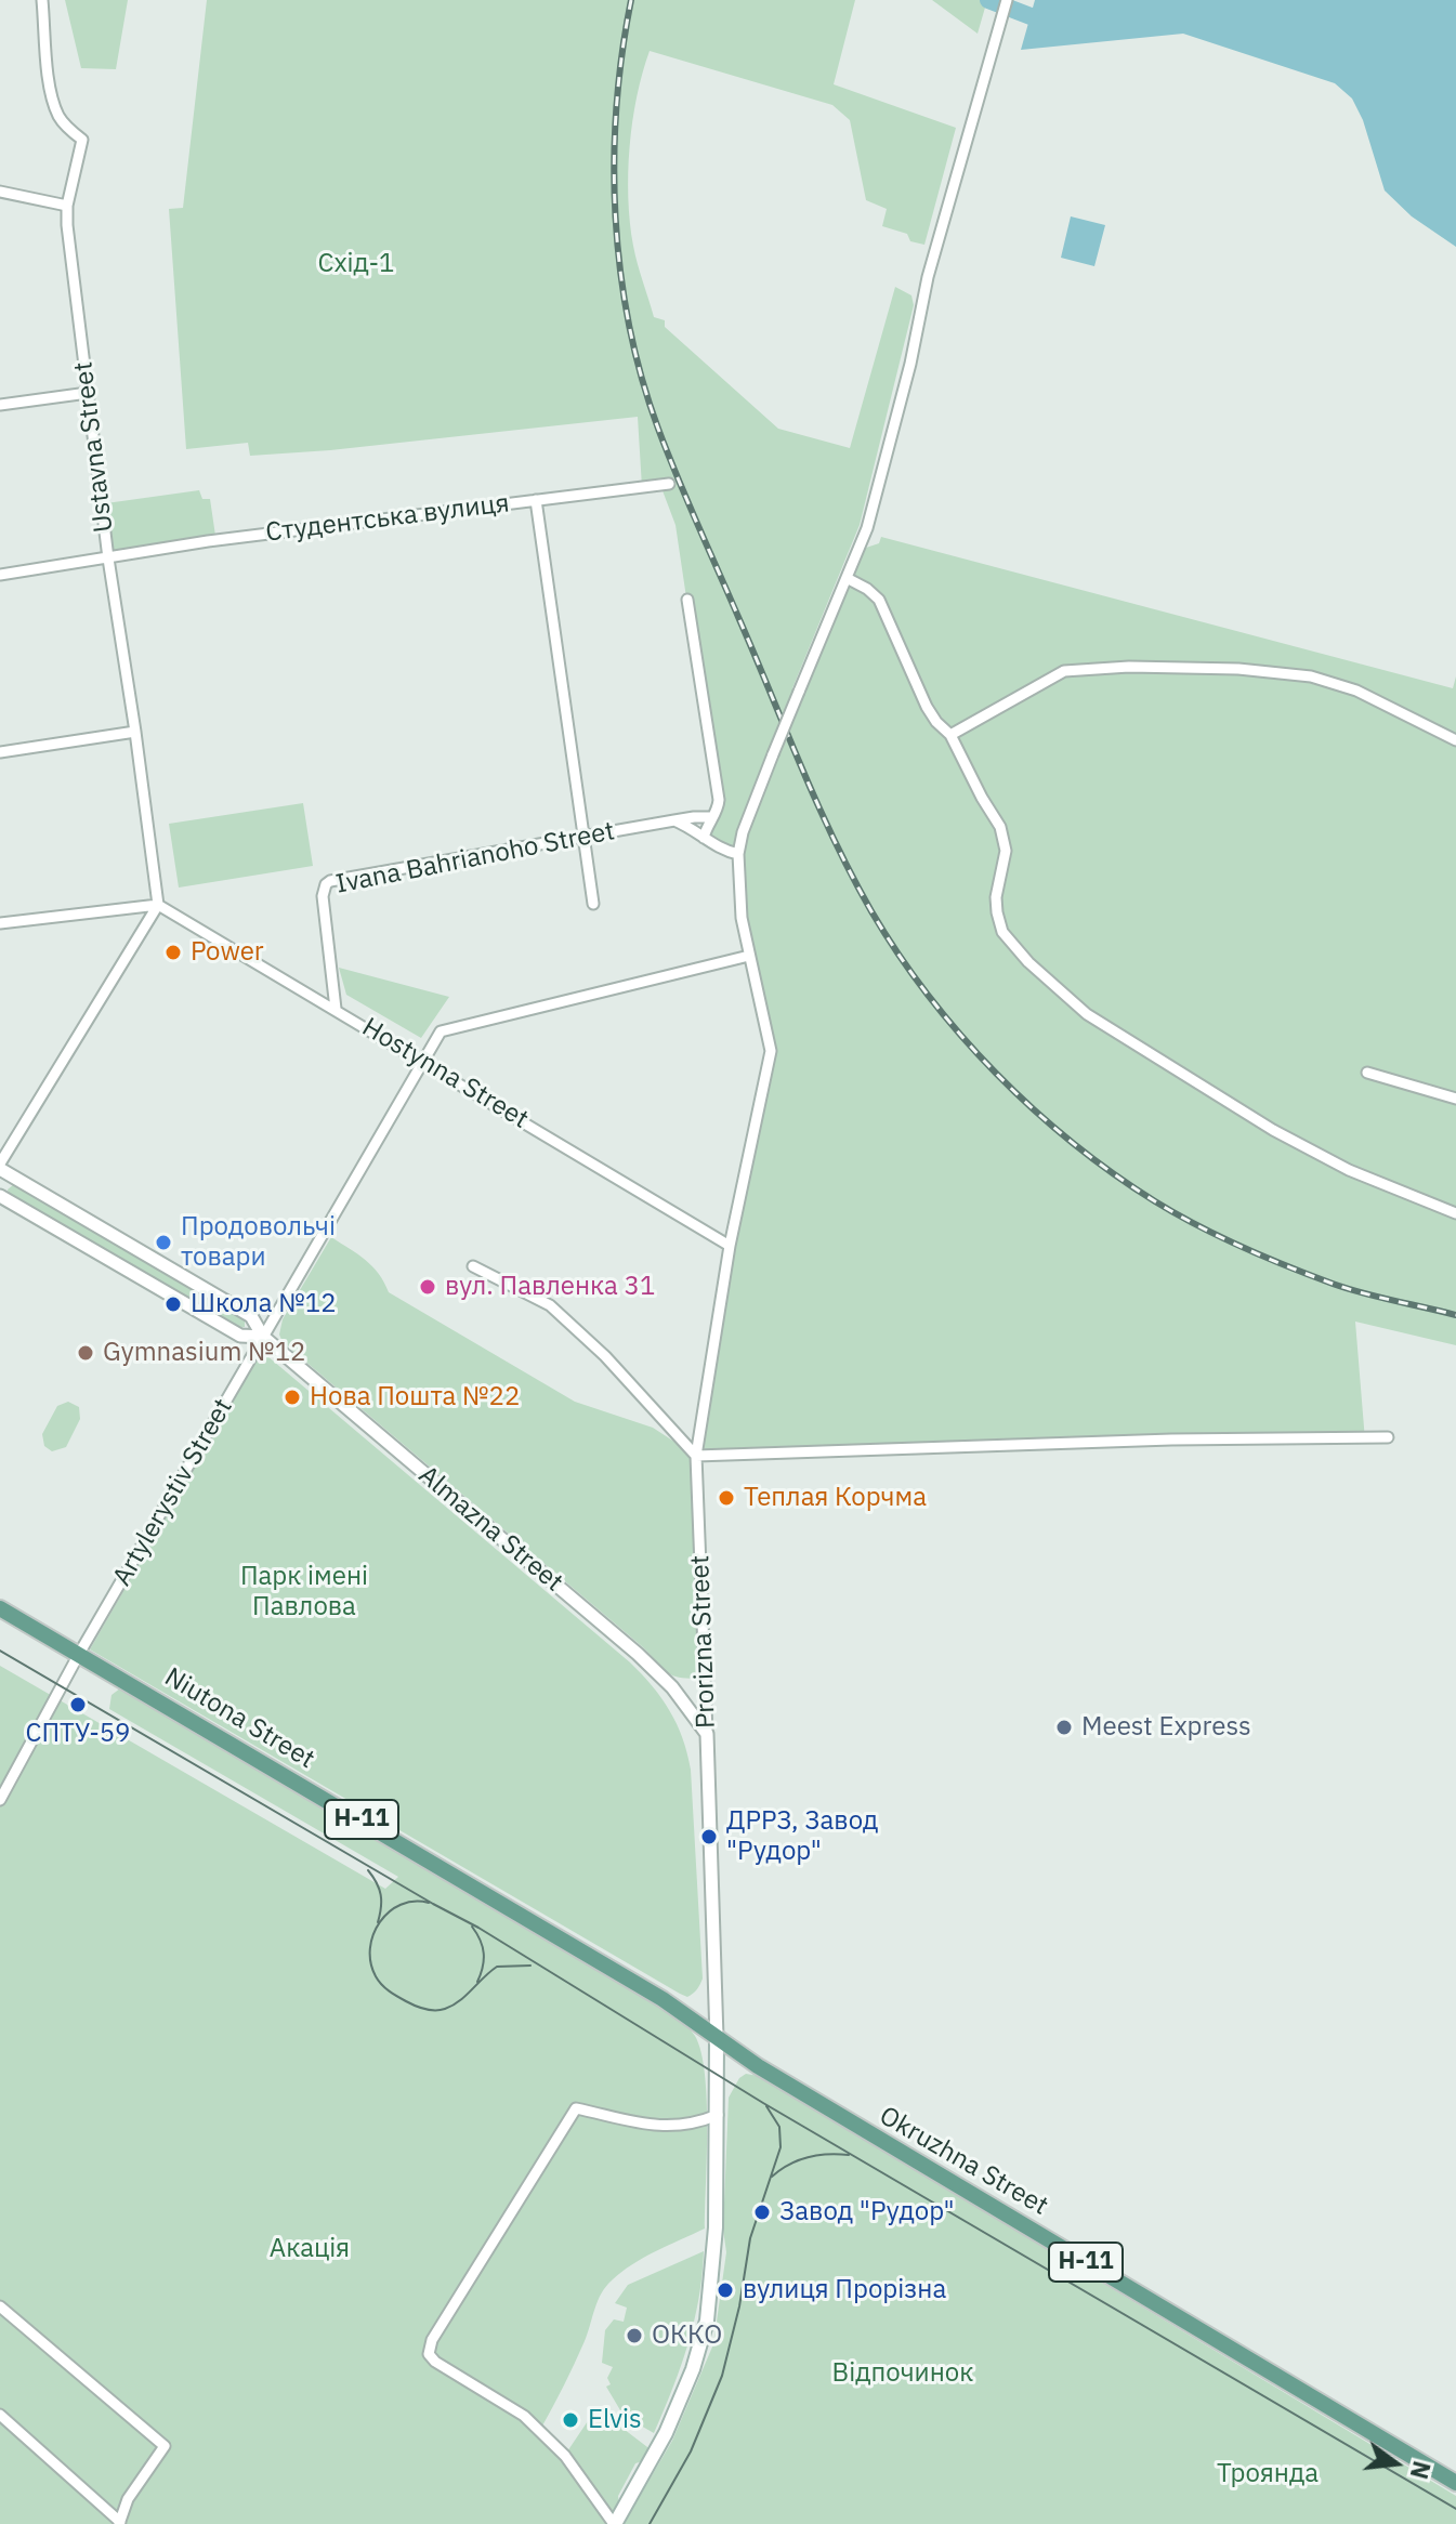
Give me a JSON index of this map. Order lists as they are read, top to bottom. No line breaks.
{"streets":{"main road":["Prorizna Street","Niutona Street","Н-11","Okruzhna Street"],"street":["Ustavna Street","Студентська вулиця","Ivana Bahrianoho Street","Hostynna Street","Artylerystiv Street","Almazna Street"]},"crossings":[["Ustavna Street","Студентська вулиця"],["Ustavna Street","Hostynna Street"],["Ivana Bahrianoho Street","Hostynna Street"],["Hostynna Street","Artylerystiv Street"],["Hostynna Street","Prorizna Street"],["Artylerystiv Street","Almazna Street"],["Artylerystiv Street","Prorizna Street"],["Artylerystiv Street","Niutona Street"],["Almazna Street","Prorizna Street"],["Prorizna Street","Niutona Street"],["Prorizna Street","Okruzhna Street"],["Niutona Street","Okruzhna Street"]],"parks":["Схід-1","Парк імені Павлова","Акація","Відпочинок","Троянда"],"places":["Power","Продовольчі товари","вул. Павленка 31","Школа №12","Gymnasium №12","Нова Пошта №22","Теплая Корчма","СПТУ-59","Meest Express","ДРРЗ, Завод \"Рудор\"","Завод \"Рудор\"","вулиця Прорізна","ОККО","Elvis"],"north":"right"}
